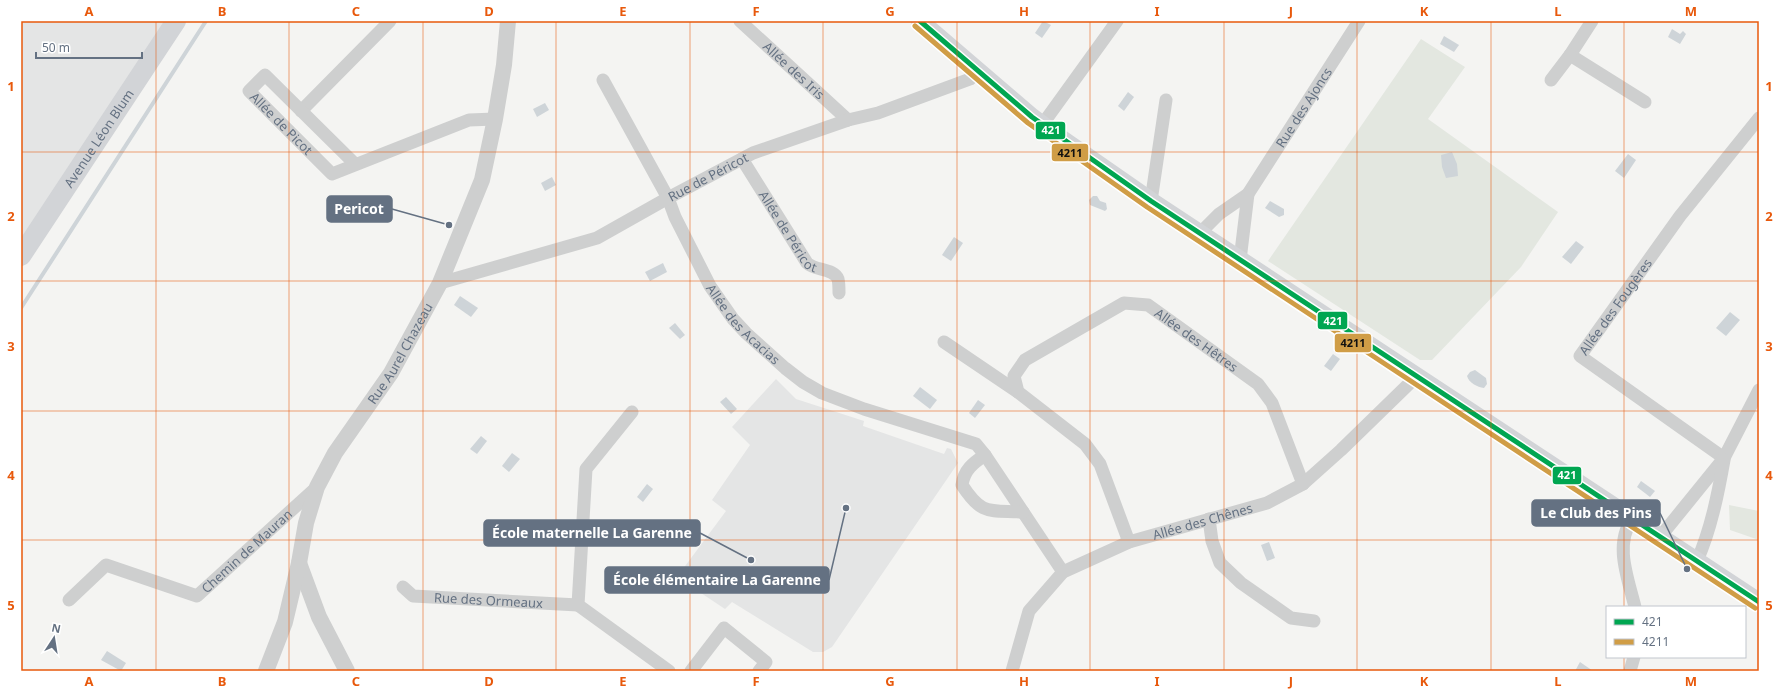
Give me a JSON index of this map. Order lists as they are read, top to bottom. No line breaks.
{"streets":{"main road":["Avenue Léon Blum"],"street":["Allée des Iris","Rue des Ajoncs","Allée de Picot","Rue de Péricot","Allée de Péricot","Allée des Fougères","Allée des Acacias","Allée des Hêtres","Rue Aurel Chazeau","Allée des Chênes","Chemin de Mauran","Rue des Ormeaux"]},"crossings":[["Allée des Iris","Rue de Péricot"],["Allée de Picot","Rue Aurel Chazeau"],["Rue de Péricot","Allée de Péricot"],["Rue de Péricot","Allée des Acacias"],["Rue de Péricot","Rue Aurel Chazeau"],["Allée des Acacias","Allée des Chênes"],["Allée des Hêtres","Allée des Chênes"],["Rue Aurel Chazeau","Chemin de Mauran"]],"places":["Pericot","École élémentaire La Garenne","École maternelle La Garenne","Le Club des Pins"],"lines":["transit line 421","transit line 4211"],"legend":["421","4211"],"scale_bar":"50 m","north":"top","grid":{"columns":["A","B","C","D","E","F","G","H","I","J","K","L","M"],"rows":["1","2","3","4","5"]}}
